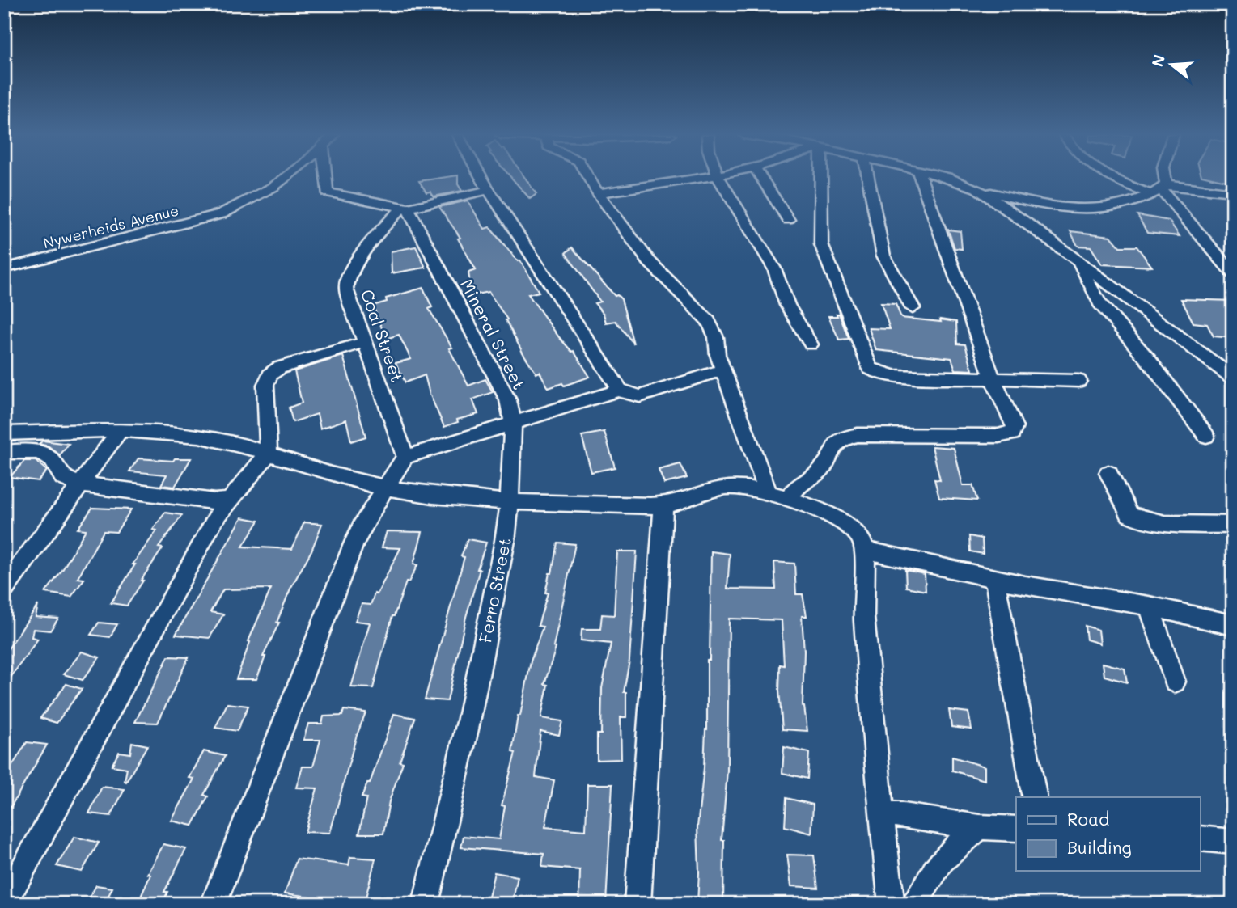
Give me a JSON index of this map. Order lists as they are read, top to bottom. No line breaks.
{"streets":{"street":["Nywerheids Avenue","Mineral Street","Coal Street","Ferro Street"]},"crossings":[["Mineral Street","Coal Street"],["Mineral Street","Ferro Street"]],"legend":["Road","Building"],"north":"left"}
